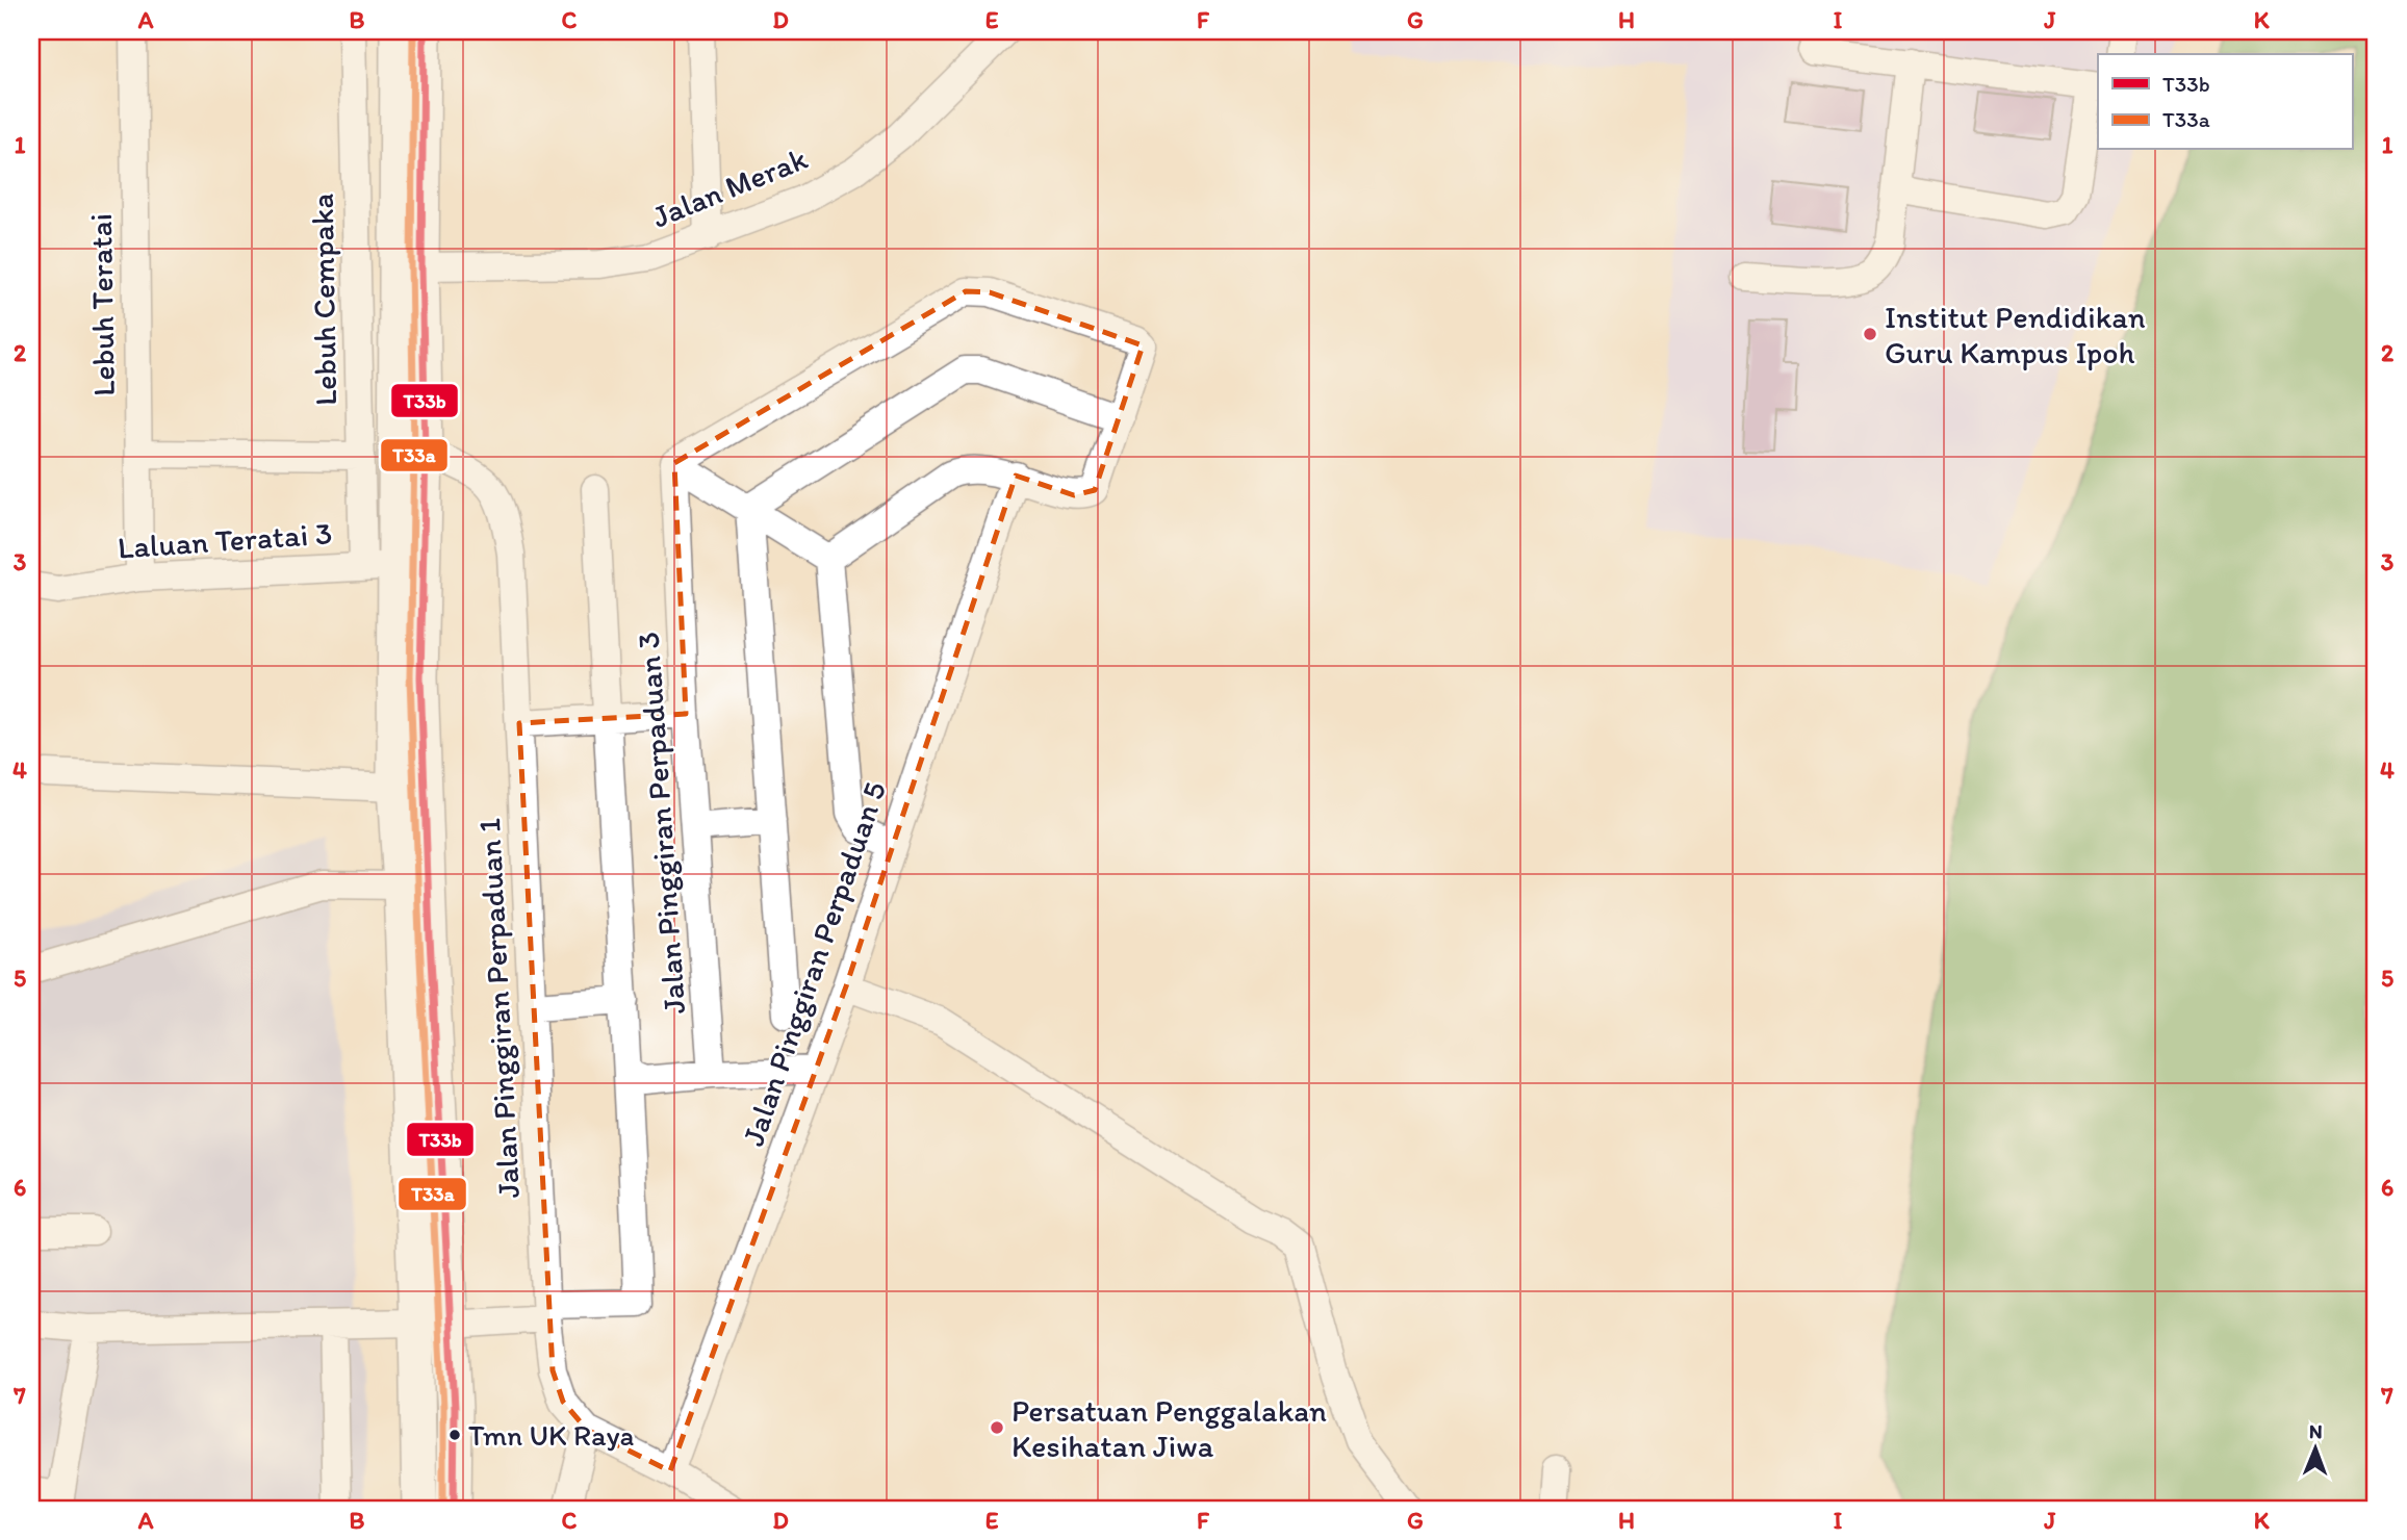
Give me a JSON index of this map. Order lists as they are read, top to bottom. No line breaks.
{"streets":{"street":["Jalan Merak","Lebuh Cempaka","Lebuh Teratai","Laluan Teratai 3","Jalan Pinggiran Perpaduan 3","Jalan Pinggiran Perpaduan 5","Jalan Pinggiran Perpaduan 1"]},"crossings":[["Lebuh Cempaka","Laluan Teratai 3"],["Lebuh Teratai","Laluan Teratai 3"],["Jalan Pinggiran Perpaduan 5","Jalan Pinggiran Perpaduan 1"]],"places":["Institut Pendidikan Guru Kampus Ipoh","Persatuan Penggalakan Kesihatan Jiwa","Tmn UK Raya"],"lines":["transit line T33b","transit line T33a"],"legend":["T33b","T33a"],"north":"top","grid":{"columns":["A","B","C","D","E","F","G","H","I","J","K"],"rows":["1","2","3","4","5","6","7"]}}
